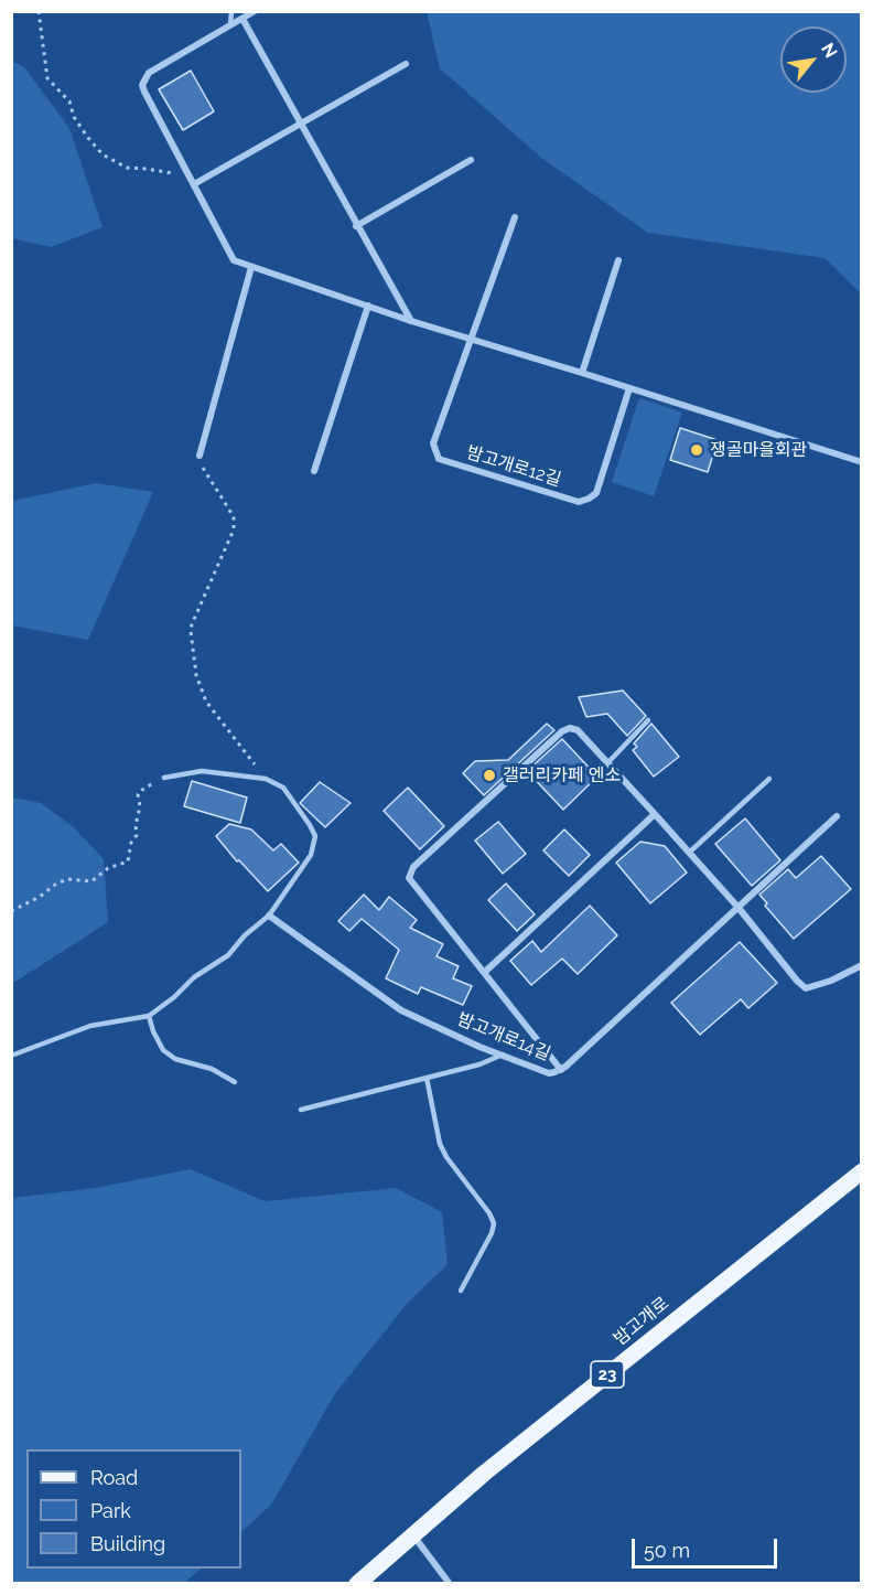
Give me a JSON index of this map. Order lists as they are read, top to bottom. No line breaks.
{"streets":{"main road":["밤고개로","23"],"street":["밤고개로12길","밤고개로14길"]},"places":["쟁골마을회관","갤러리카페 엔소"],"legend":["Road","Park","Building"],"scale_bar":"50 m","north":"top right"}
